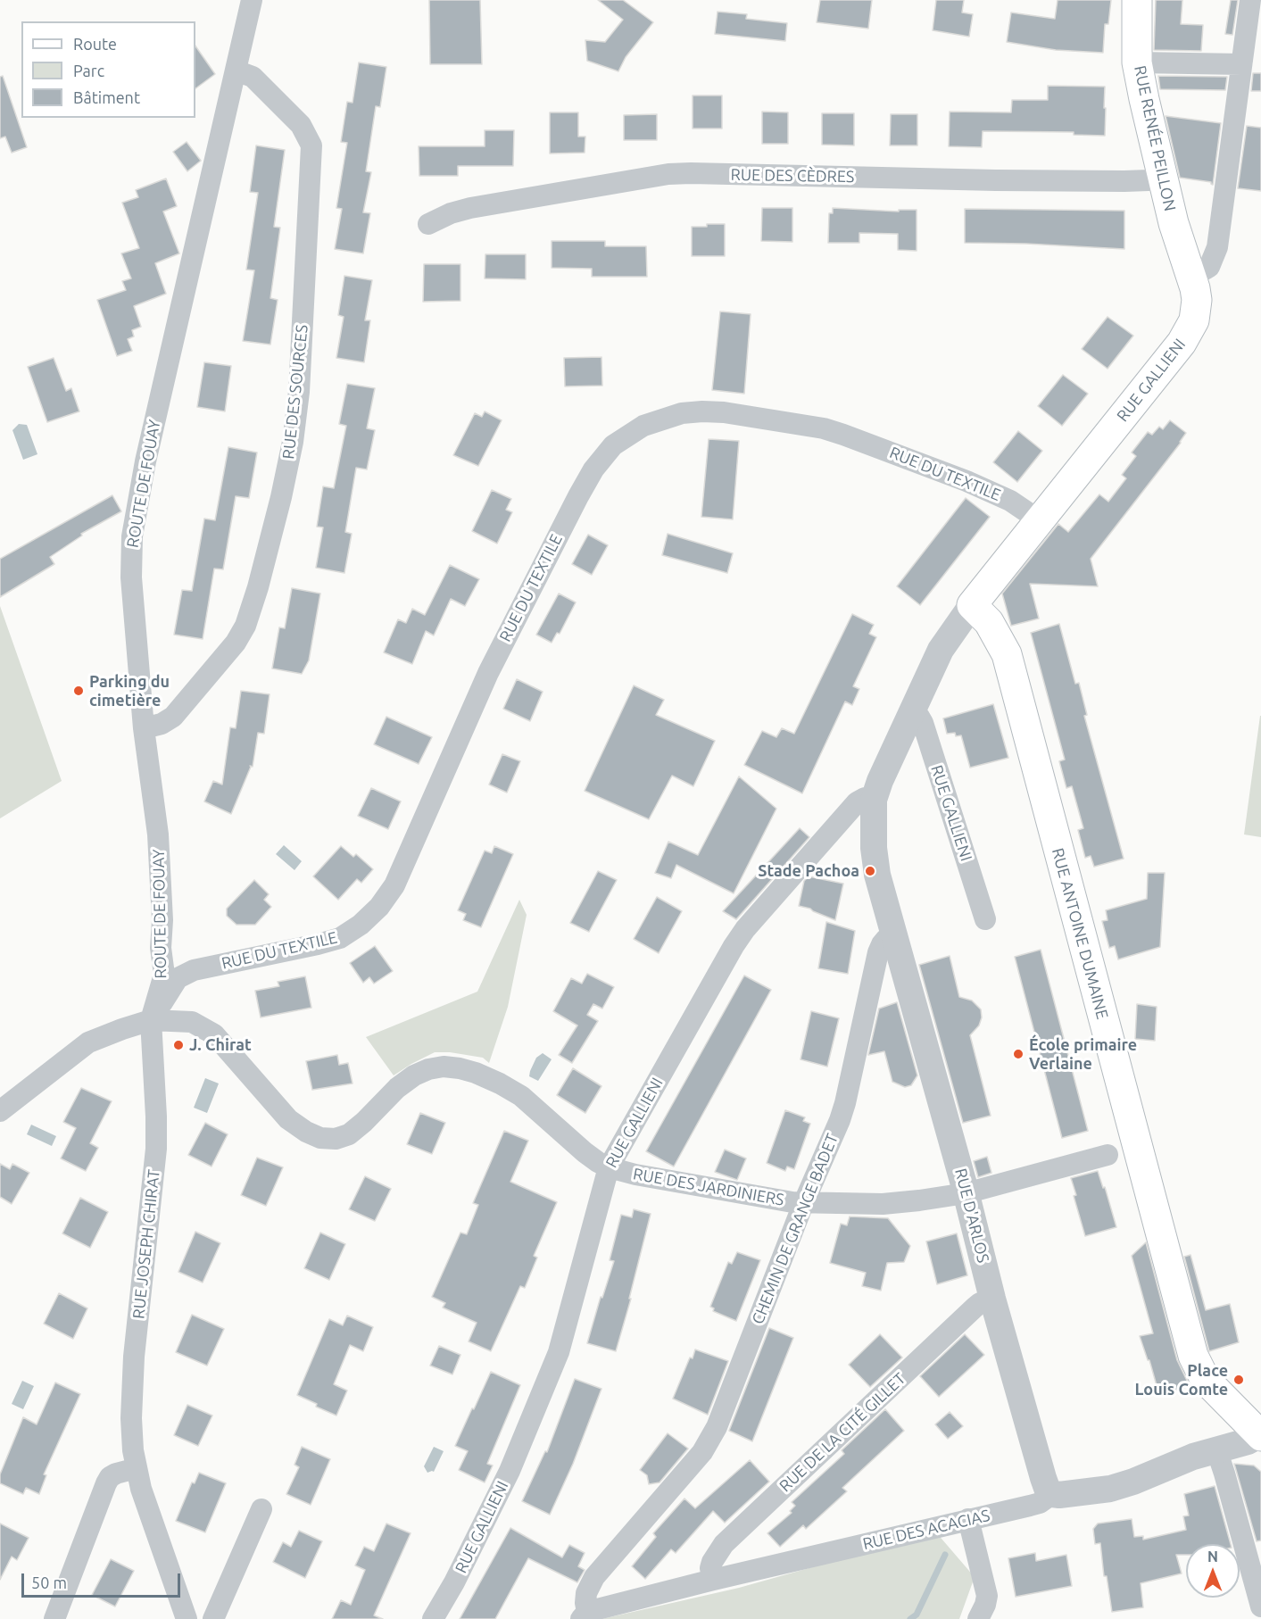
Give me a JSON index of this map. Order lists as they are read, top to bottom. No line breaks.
{"streets":{"main road":["RUE RENÉE PEILLON","RUE GALLIENI","RUE ANTOINE DUMAINE"],"street":["RUE DES CÈDRES","RUE DES SOURCES","RUE DU TEXTILE","ROUTE DE FOUAY","RUE DES JARDINIERS","RUE D'ARLOS","CHEMIN DE GRANGE BADET","RUE JOSEPH CHIRAT","RUE DE LA CITÉ GILLET","RUE DES ACACIAS"]},"crossings":[["RUE RENÉE PEILLON","RUE DES CÈDRES"],["RUE RENÉE PEILLON","RUE GALLIENI"],["RUE GALLIENI","RUE DU TEXTILE"],["RUE GALLIENI","RUE ANTOINE DUMAINE"],["RUE GALLIENI","RUE DES JARDINIERS"],["RUE DES SOURCES","ROUTE DE FOUAY"],["RUE DU TEXTILE","ROUTE DE FOUAY"],["RUE DU TEXTILE","RUE DES JARDINIERS"],["RUE DU TEXTILE","RUE JOSEPH CHIRAT"],["ROUTE DE FOUAY","RUE DES JARDINIERS"],["ROUTE DE FOUAY","RUE JOSEPH CHIRAT"],["RUE ANTOINE DUMAINE","RUE DES ACACIAS"],["RUE DES JARDINIERS","RUE D'ARLOS"],["RUE DES JARDINIERS","CHEMIN DE GRANGE BADET"],["RUE DES JARDINIERS","RUE JOSEPH CHIRAT"],["RUE D'ARLOS","CHEMIN DE GRANGE BADET"],["RUE D'ARLOS","RUE DE LA CITÉ GILLET"],["RUE D'ARLOS","RUE DES ACACIAS"],["CHEMIN DE GRANGE BADET","RUE DES ACACIAS"],["RUE DE LA CITÉ GILLET","RUE DES ACACIAS"]],"places":["Parking du cimetière","Stade Pachoa","J. Chirat","École primaire Verlaine","Place Louis Comte"],"legend":["Route","Parc","Bâtiment"],"scale_bar":"50 m","north":"top"}
